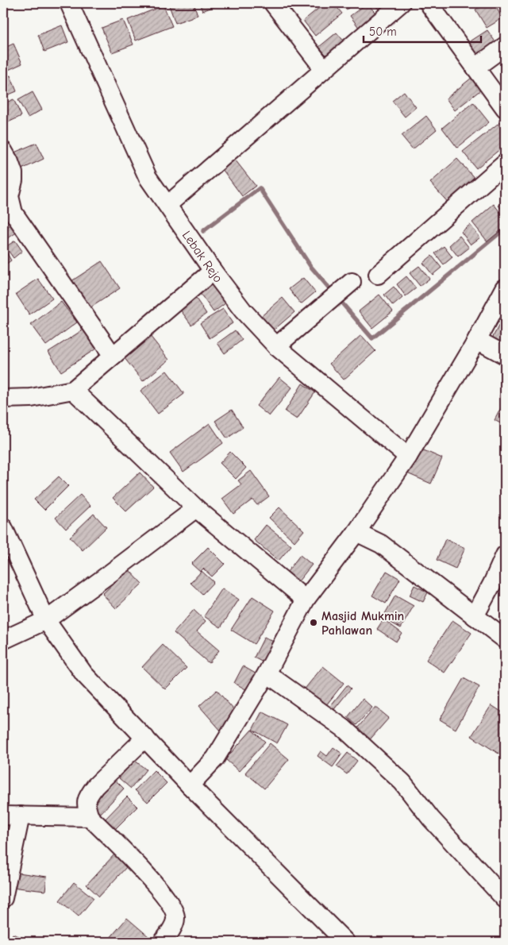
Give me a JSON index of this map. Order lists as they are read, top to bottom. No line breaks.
{"streets":{"street":["Lebak Rejo"]},"places":["Masjid Mukmin Pahlawan"],"scale_bar":"50 m"}
